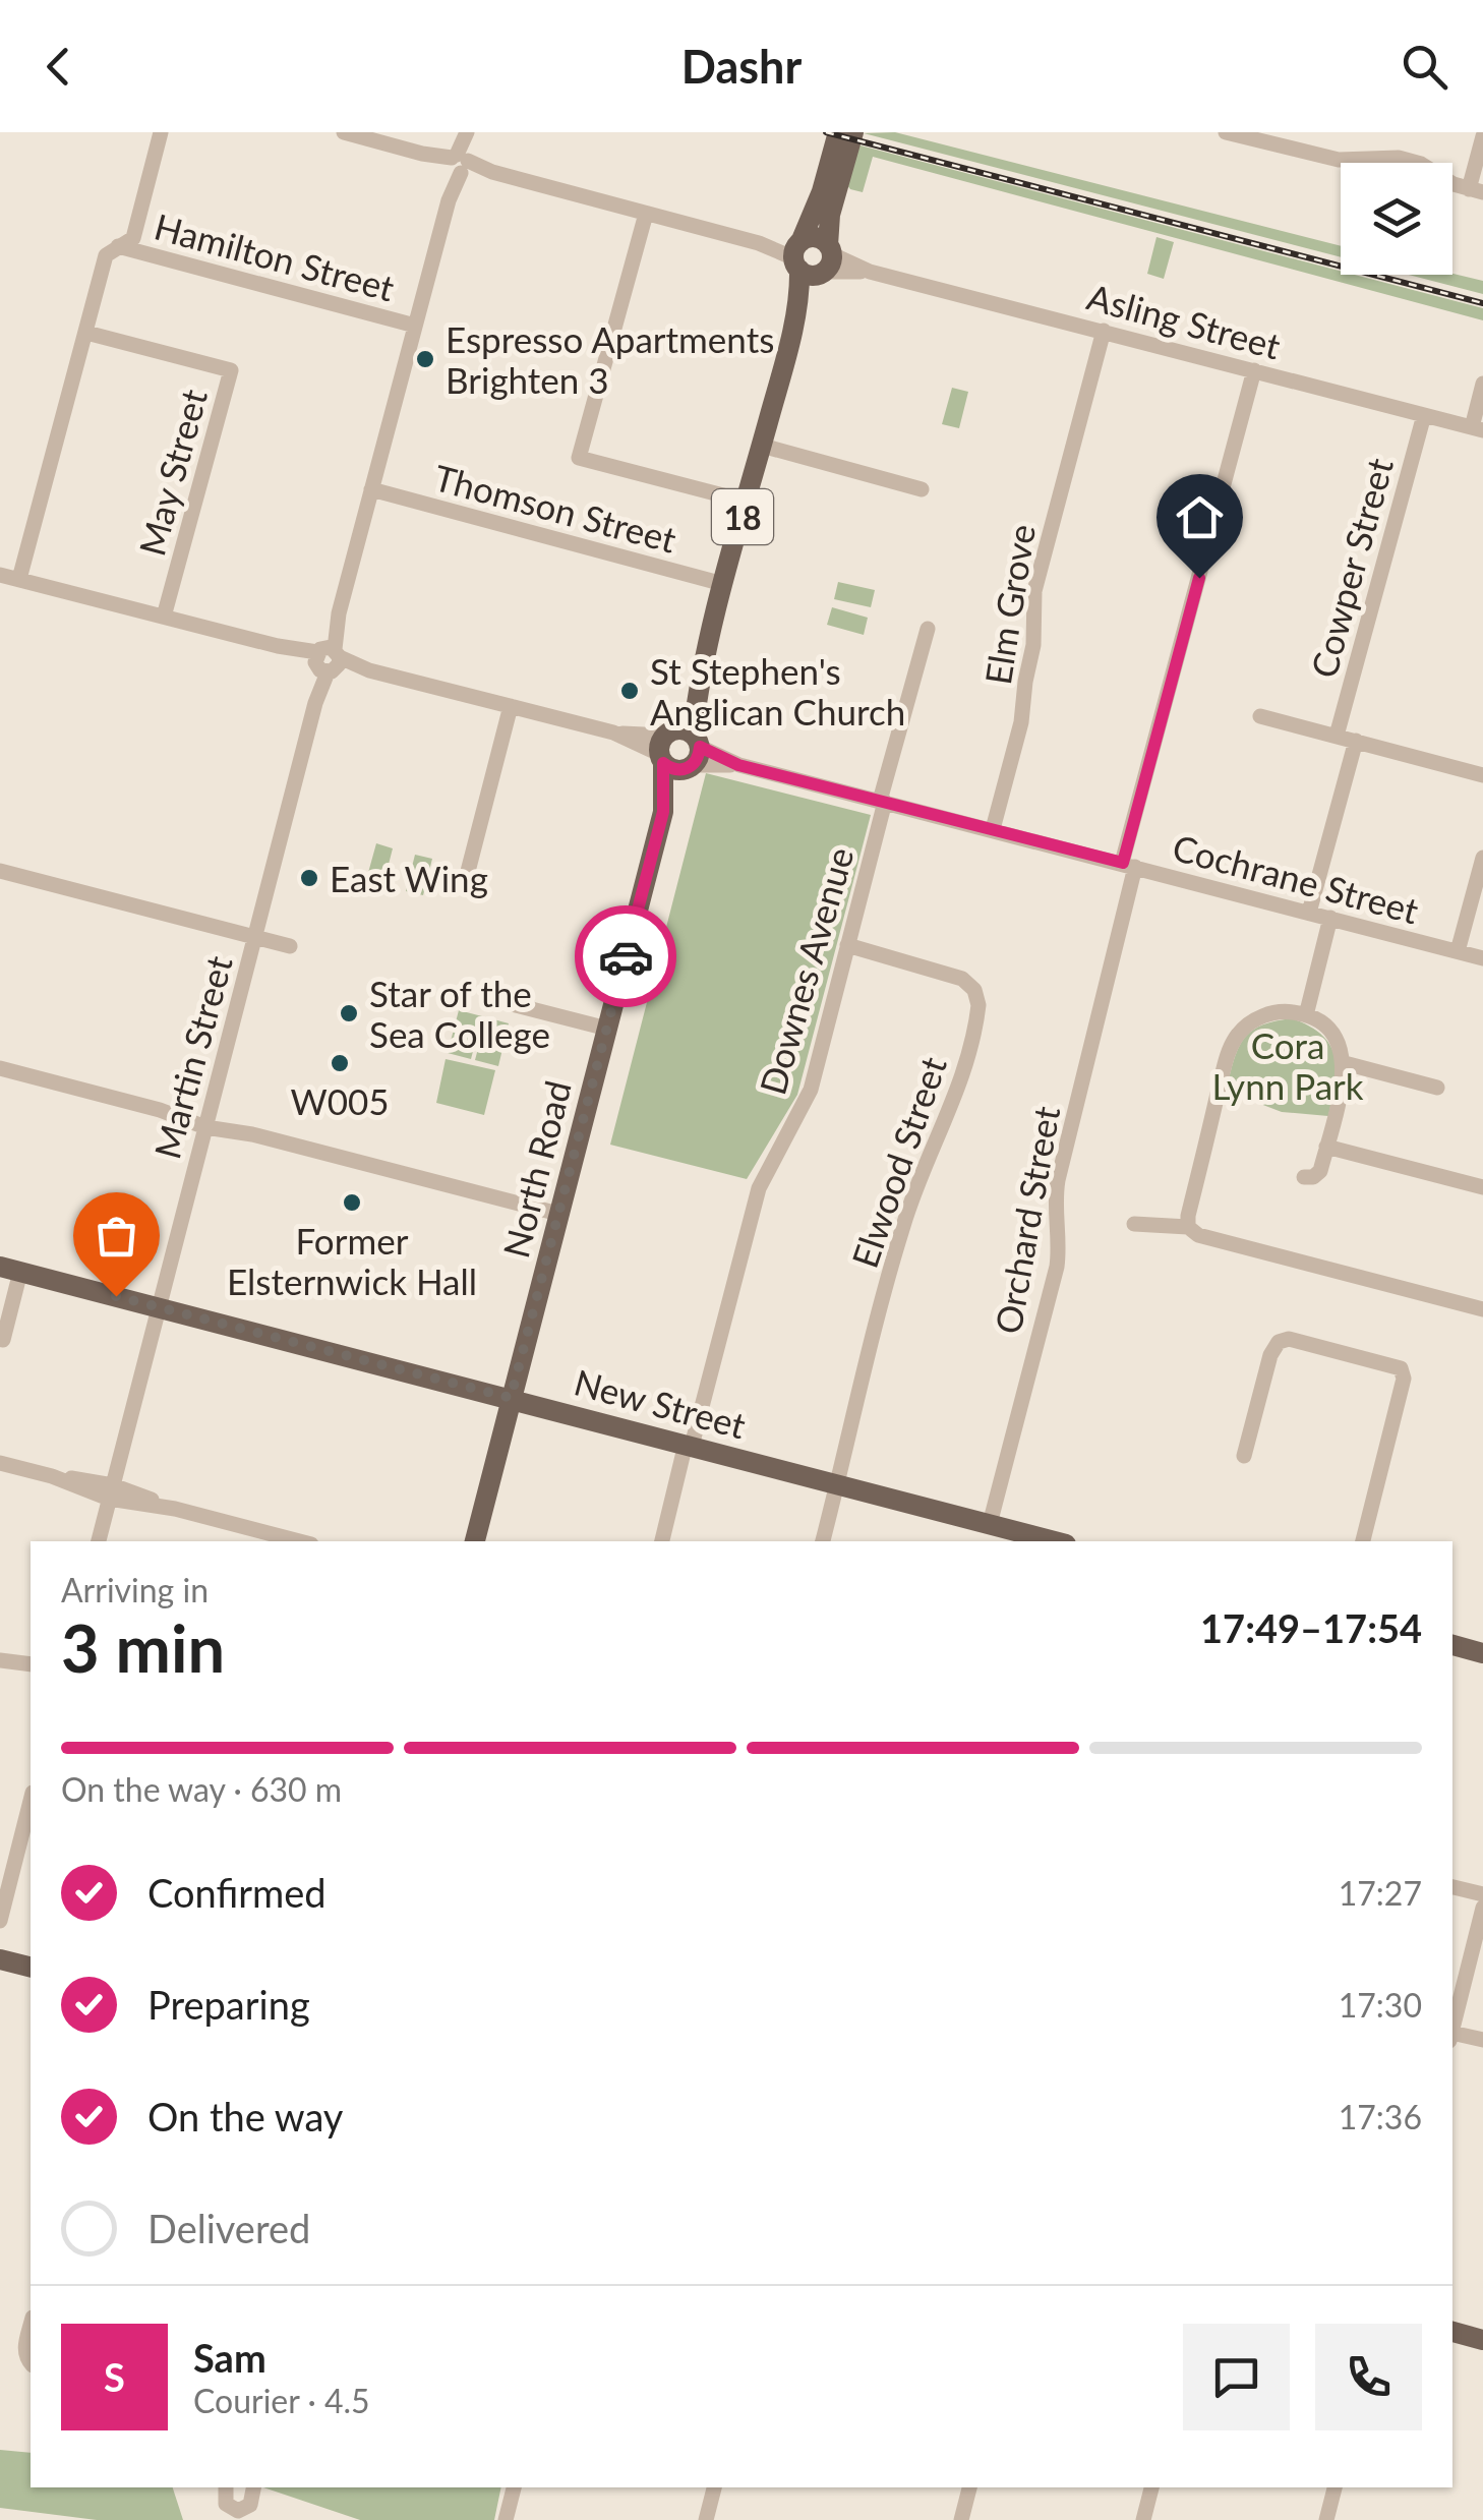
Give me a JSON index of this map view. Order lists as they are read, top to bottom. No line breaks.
{"streets":{"main road":["18","North Road","New Street"],"street":["Hamilton Street","Asling Street","May Street","Thomson Street","Cowper Street","Elm Grove","Cochrane Street","Downes Avenue","Martin Street","Elwood Street","Orchard Street"]},"crossings":[["Hamilton Street","Martin Street"],["Asling Street","Cowper Street"],["Asling Street","Elm Grove"],["Asling Street","North Road"],["Asling Street","Orchard Street"],["May Street","Cochrane Street"],["Thomson Street","Martin Street"],["Thomson Street","North Road"],["Elm Grove","Cochrane Street"],["Cochrane Street","Downes Avenue"],["Cochrane Street","Martin Street"],["Cochrane Street","North Road"],["Cochrane Street","Orchard Street"],["Downes Avenue","Elwood Street"],["Downes Avenue","New Street"],["Martin Street","New Street"],["Elwood Street","New Street"],["North Road","New Street"],["Orchard Street","New Street"]],"parks":["Cora Lynn Park"],"places":["Espresso Apartments Brighten 3","St Stephen's Anglican Church","East Wing","Star of the Sea College","W005","Former Elsternwick Hall"],"page":{"header":"Dashr","heading":["3 min","Arriving in","17:49–17:54"],"panel":["Sam","Courier · 4.5"],"bar":"On the way · 630 m","list":[["Confirmed","17:27"],["Preparing","17:30"],["On the way","17:36"],"Delivered"],"round":"S"}}
